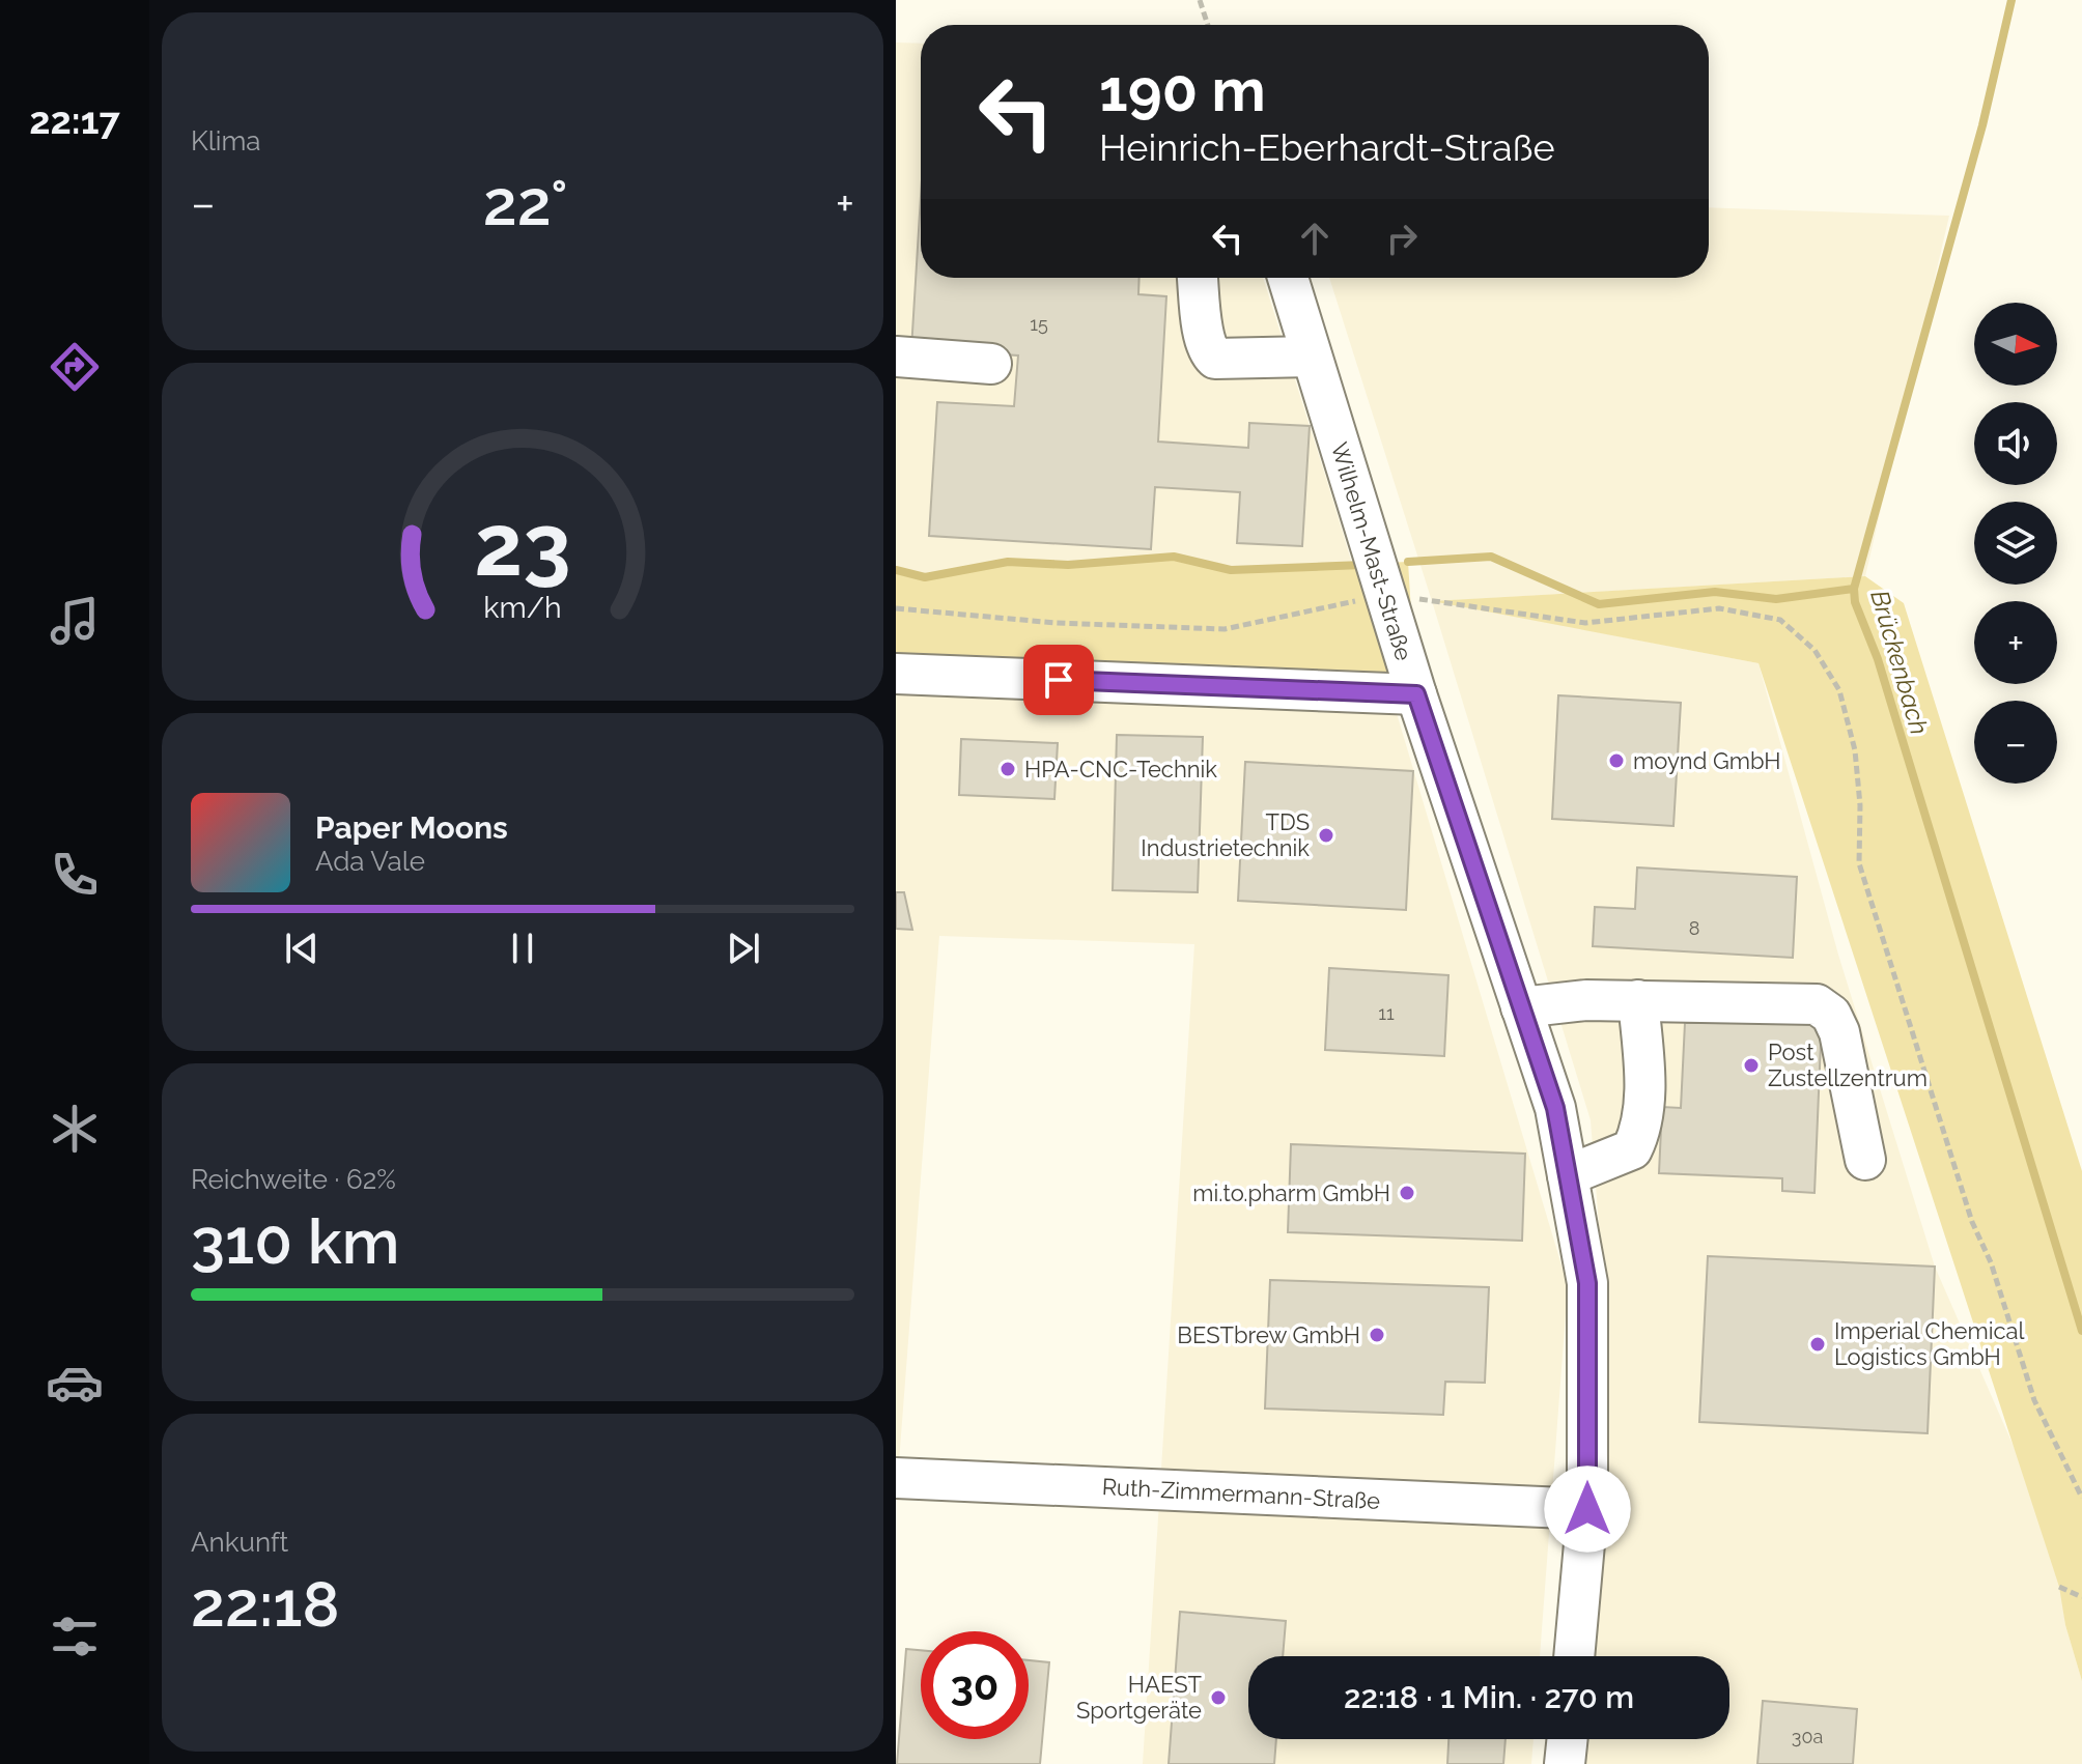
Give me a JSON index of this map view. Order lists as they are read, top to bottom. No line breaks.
{"streets":{"street":["Wilhelm-Mast-Straße","Ruth-Zimmermann-Straße"]},"crossings":[["Wilhelm-Mast-Straße","Ruth-Zimmermann-Straße"]],"water":["Brückenbach"],"places":["moynd GmbH","HPA-CNC-Technik","TDS Industrietechnik","Post Zustellzentrum","mi.to.pharm GmbH","BESTbrew GmbH","Imperial Chemical Logistics GmbH","HAEST Sportgeräte"],"house_numbers":["15","8","11","30a"],"north":"right","page":{"tabs":"22:17","tile":["Klima",["Reichweite · 62%","310 km"],["Ankunft","22:18"]],"turn":["190 m","Heinrich-Eberhardt-Straße"],"heat":["−","22°","+"],"map_buttons":["+","−"],"song":["Paper Moons","Ada Vale"],"limit":"30","trip":"22:18 · 1 Min. · 270 m","gauge":["23","km/h"]}}
